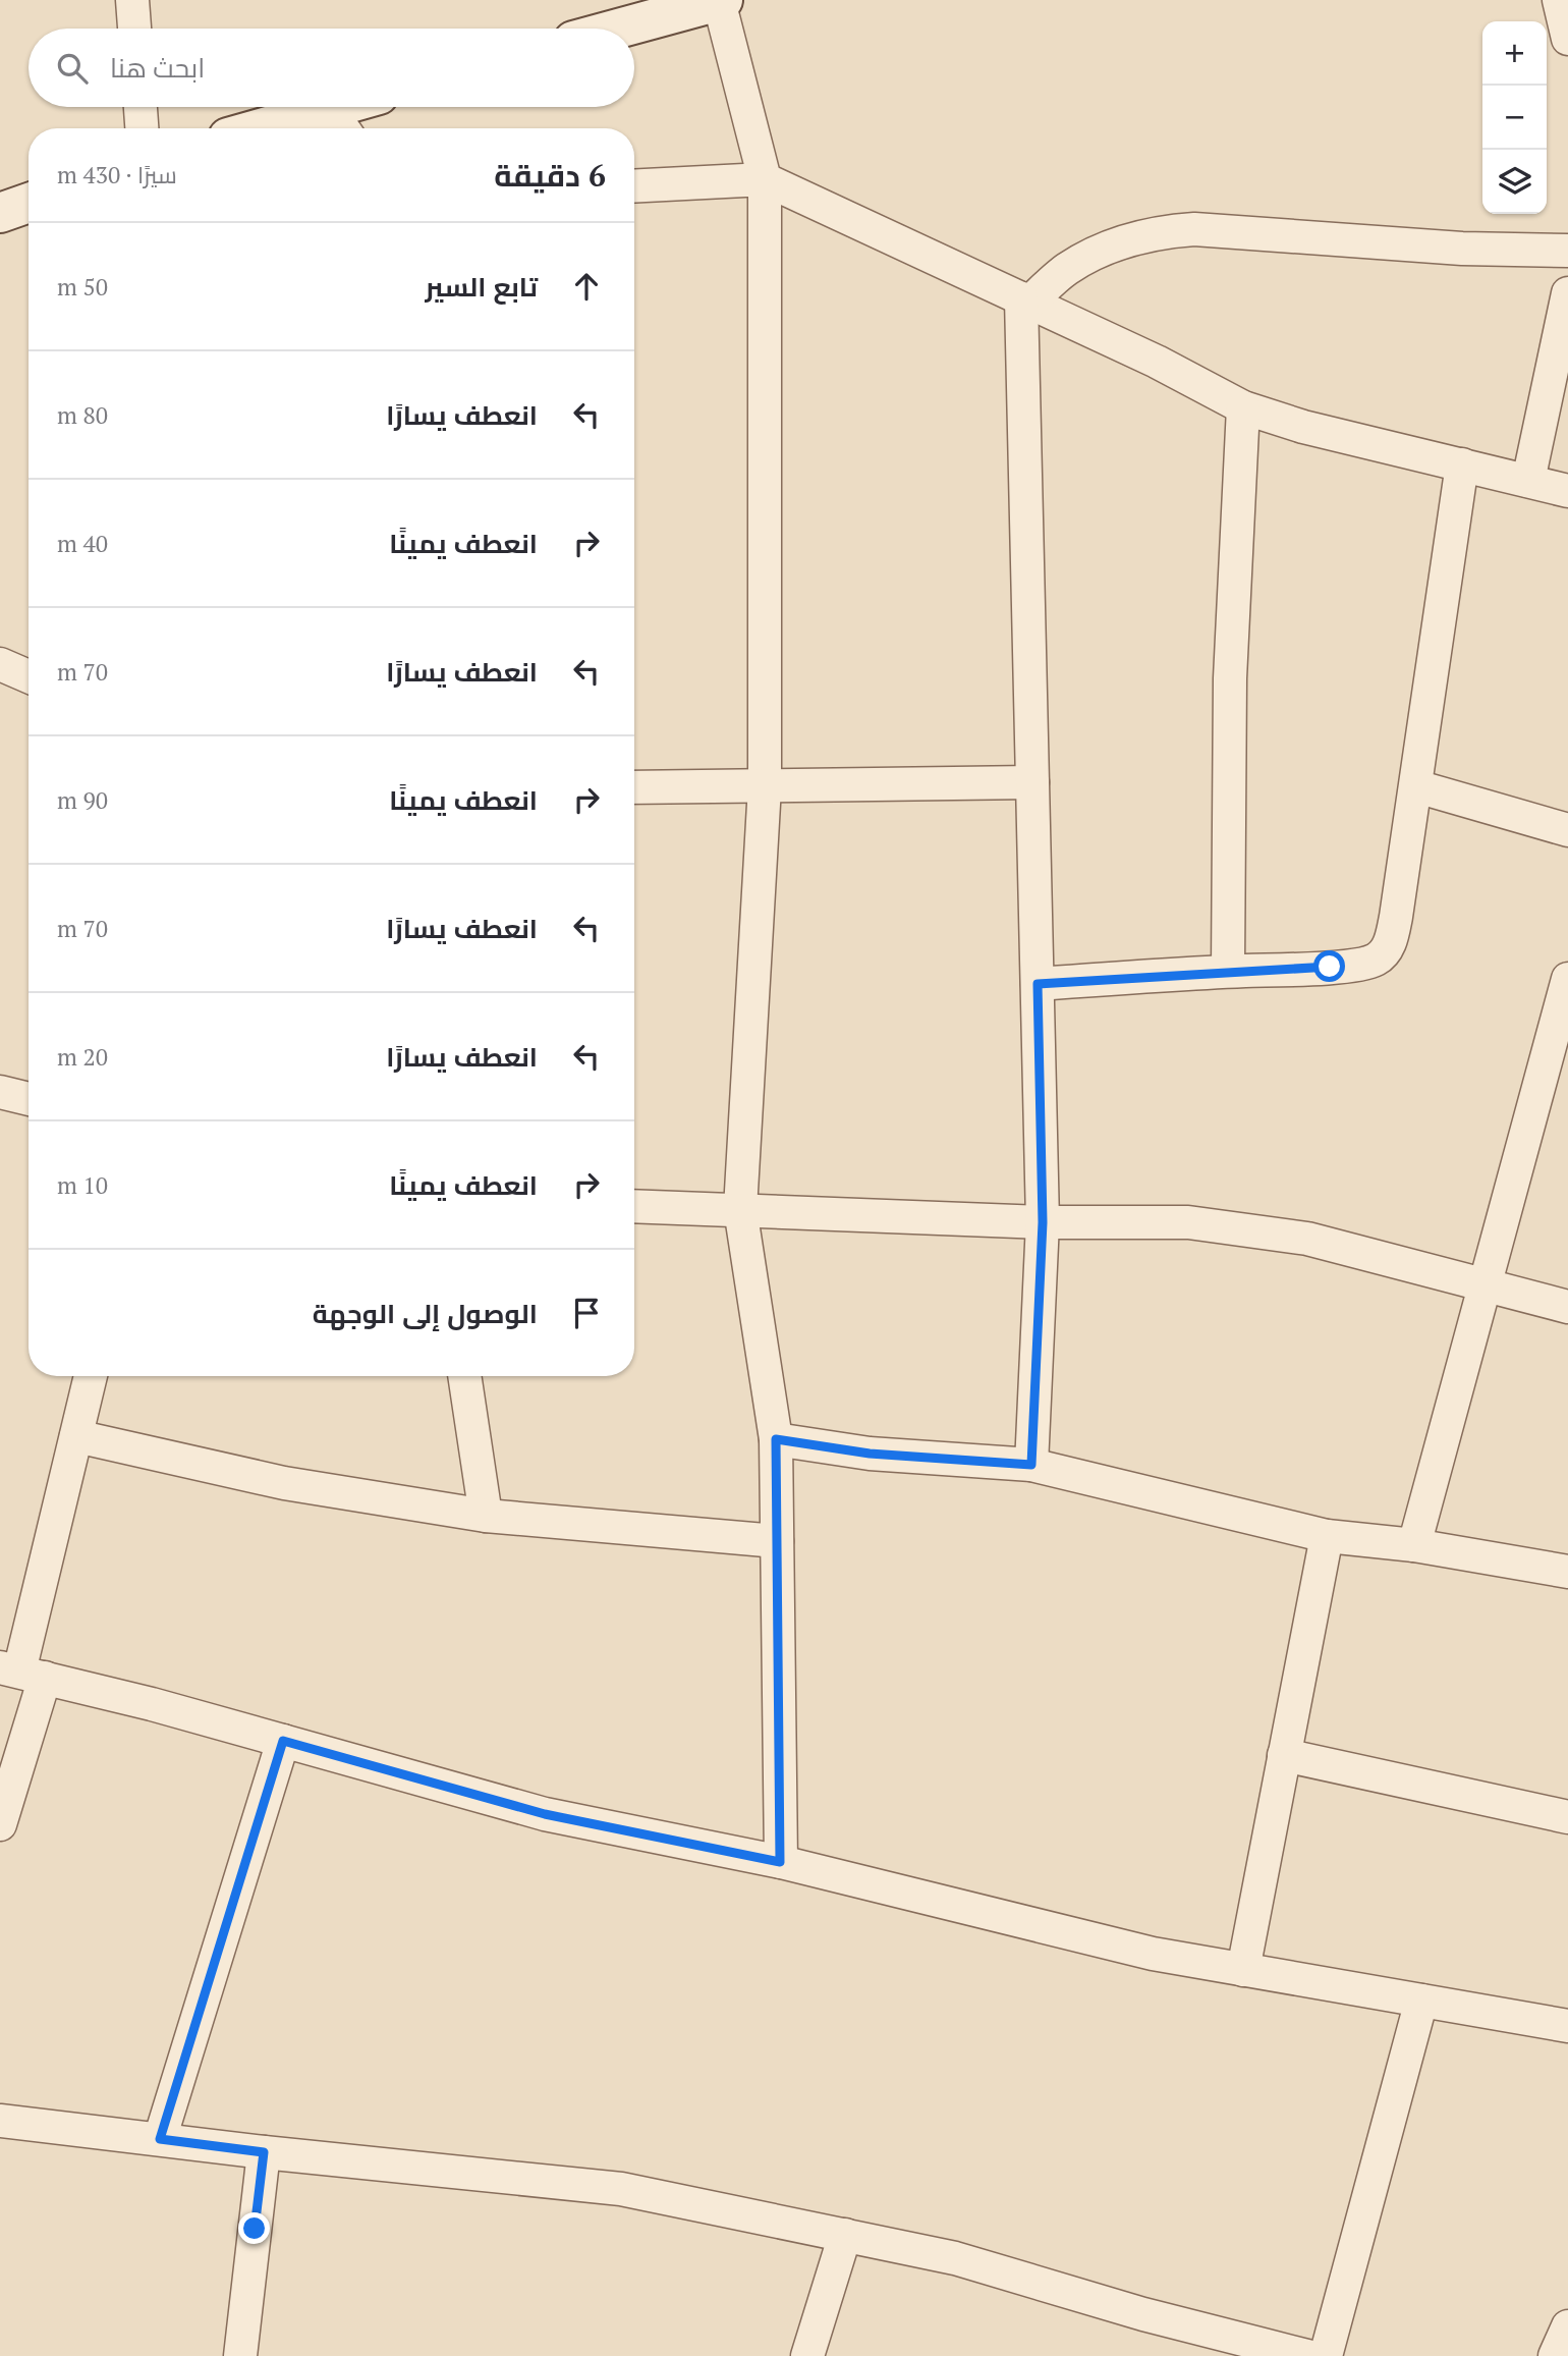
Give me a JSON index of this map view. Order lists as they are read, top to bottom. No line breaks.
{"page":{"map_buttons":["+","−"],"search":"ابحث هنا","heading":["6 دقيقة","سيرًا · 430 m"],"list":[["تابع السير","50 m"],["انعطف يسارًا","80 m"],["انعطف يمينًا","40 m"],["انعطف يسارًا","70 m"],["انعطف يمينًا","90 m"],["انعطف يسارًا","70 m"],["انعطف يسارًا","20 m"],["انعطف يمينًا","10 m"],"الوصول إلى الوجهة"]}}
